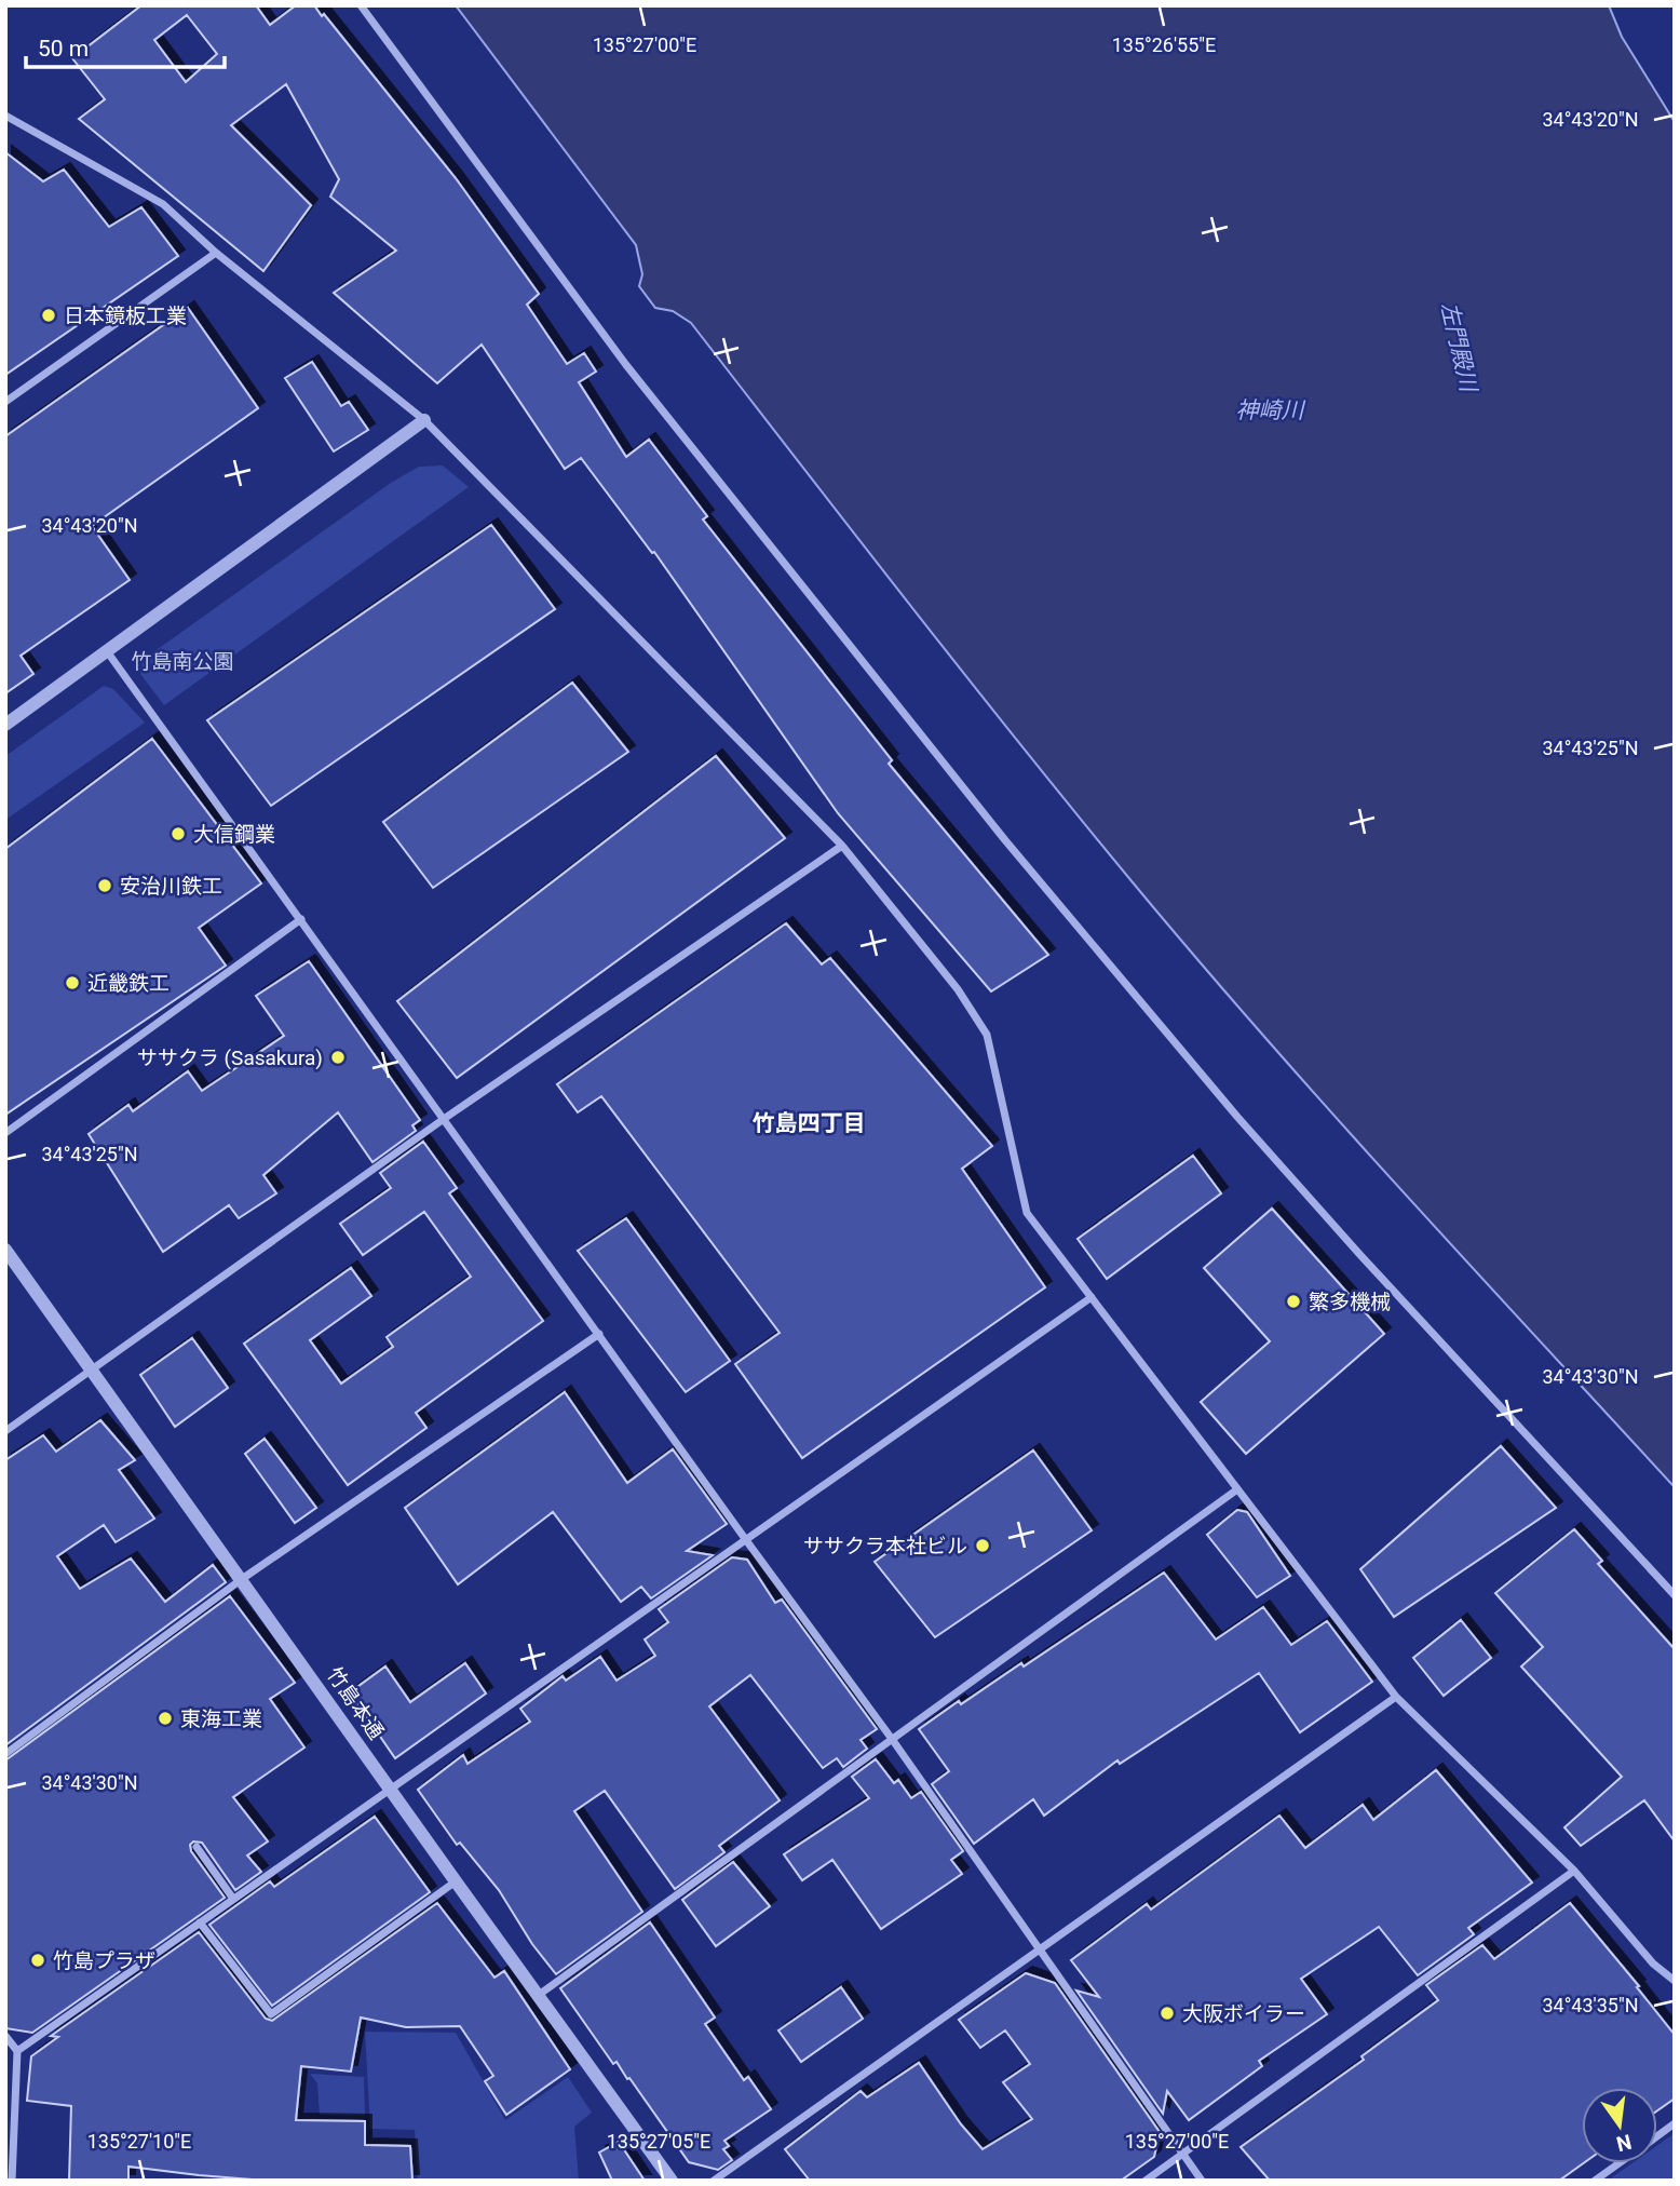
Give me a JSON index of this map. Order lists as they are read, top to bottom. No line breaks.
{"streets":{"street":["竹島本通"]},"districts":["竹島四丁目"],"water":["左門殿川","神崎川"],"parks":["竹島南公園"],"places":["日本鏡板工業","大信鋼業","安治川鉄工","近畿鉄工","ササクラ (Sasakura)","繁多機械","ササクラ本社ビル","東海工業","竹島プラザ","大阪ボイラー"],"scale_bar":"50 m","north":"bottom","coordinates":["135°27'00\"E","135°26'55\"E","34°43'20\"N","34°43'25\"N","34°43'30\"N","34°43'35\"N","135°27'10\"E","135°27'05\"E"]}
